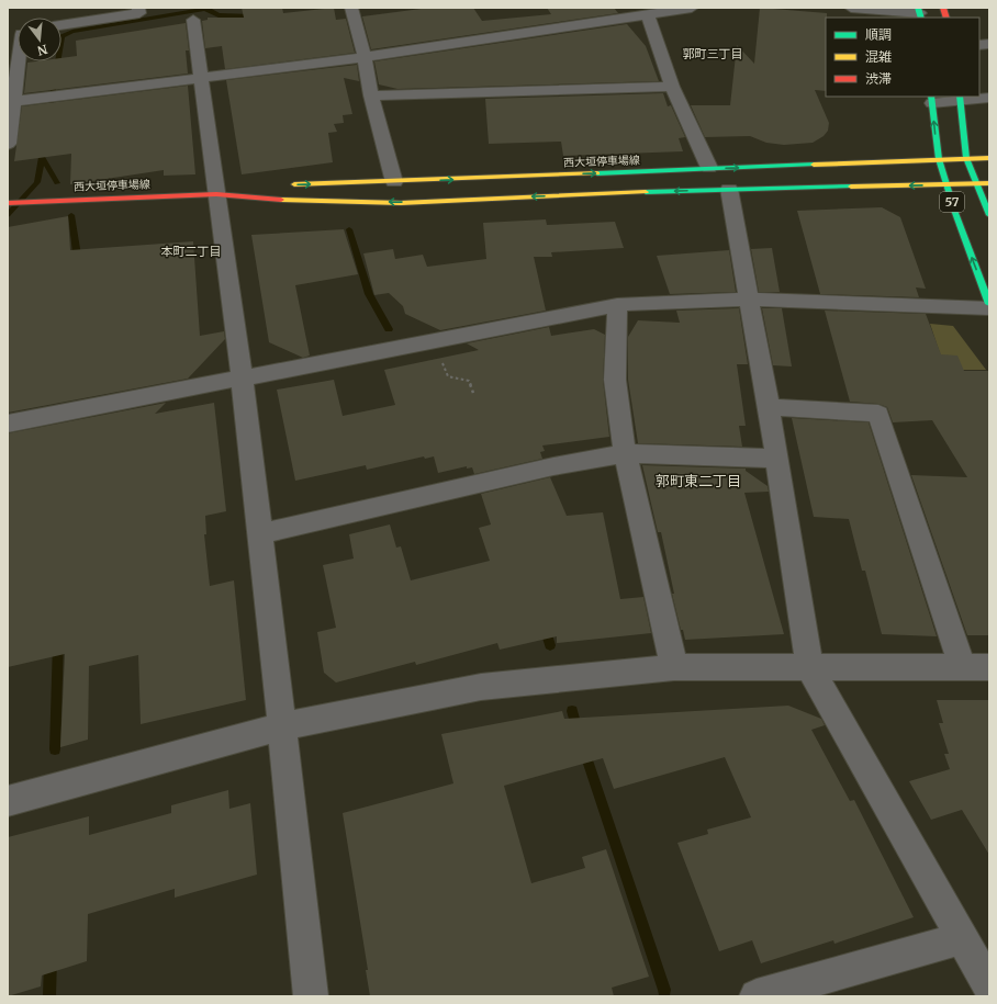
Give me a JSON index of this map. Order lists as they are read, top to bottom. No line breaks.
{"streets":{"main road":["西大垣停車場線","57"]},"crossings":[["西大垣停車場線","57"]],"districts":["郭町三丁目","本町二丁目","郭町東二丁目"],"legend":["順調","混雑","渋滞"],"north":"bottom"}
